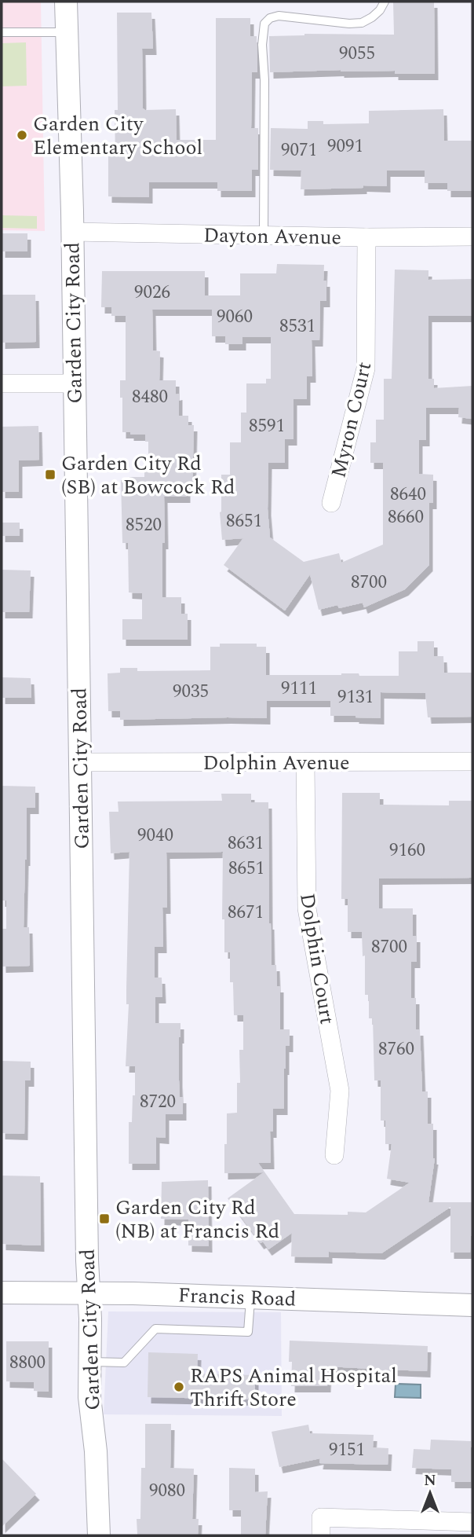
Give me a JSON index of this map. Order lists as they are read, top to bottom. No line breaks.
{"streets":{"street":["Dayton Avenue","Garden City Road","Myron Court","Dolphin Avenue","Dolphin Court","Francis Road"]},"crossings":[["Dayton Avenue","Garden City Road"],["Dayton Avenue","Myron Court"],["Garden City Road","Dolphin Avenue"],["Garden City Road","Francis Road"],["Dolphin Avenue","Dolphin Court"]],"places":{"other":["Garden City Elementary School","RAPS Animal Hospital Thrift Store"],"transit":["Garden City Rd (SB) at Bowcock Rd","Garden City Rd (NB) at Francis Rd"]},"house_numbers":["9055","9091","9071","9026","9060","8531","8480","8591","8640","8660","8651","8520","8700","9111","9035","9131","9040","8631","9160","8651","8671","8700","8760","8720","8800","9151","9080"],"north":"top"}
